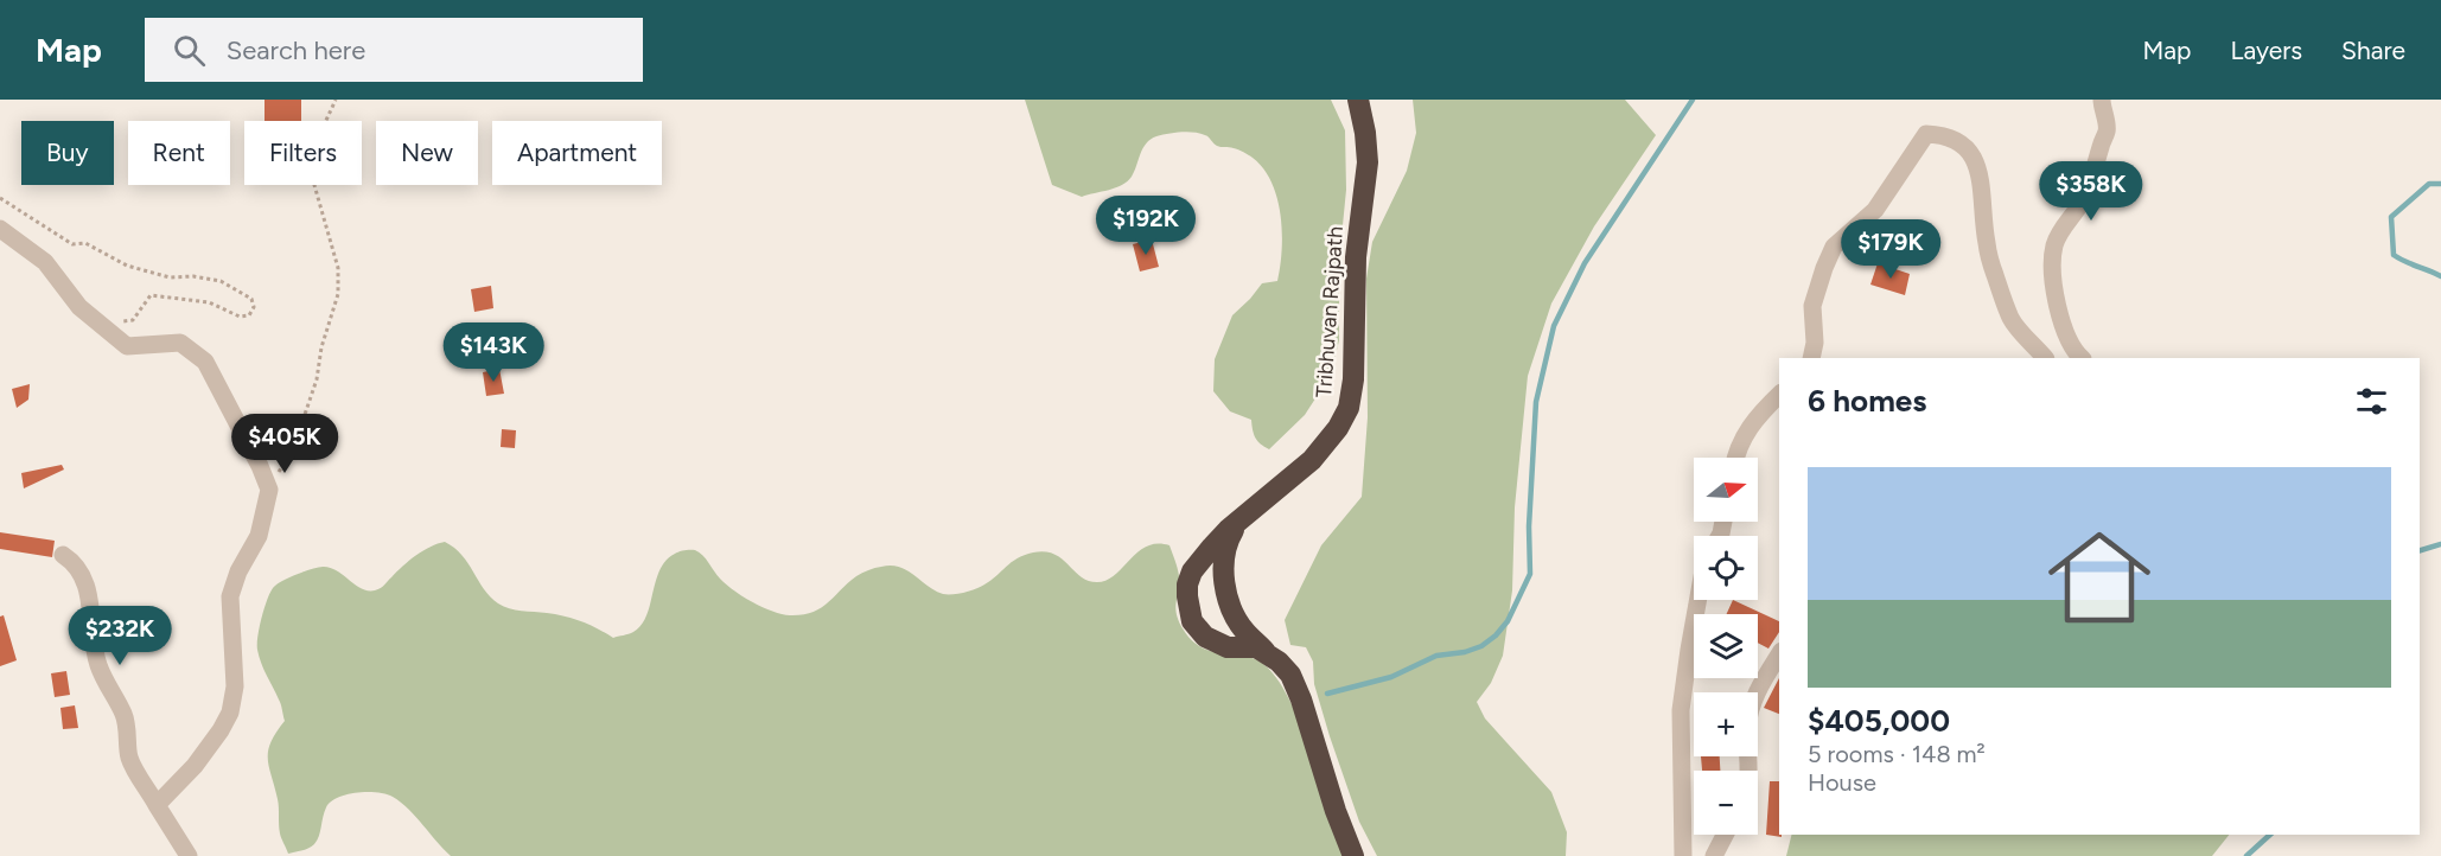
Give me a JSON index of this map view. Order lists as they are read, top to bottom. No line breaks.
{"streets":{"highway":["Tribhuvan Rajpath"]},"north":"right","page":{"header":"Map","search":"Search here","nav":["Map","Layers","Share"],"chip":["Buy","Rent","Filters","New","Apartment"],"price":["$358K","$192K","$179K","$143K","$405K","$232K"],"heading":"6 homes","list":[{"name":"$405,000","note":"5 rooms · 148 m² · House"}],"map_buttons":["+","−"]}}
